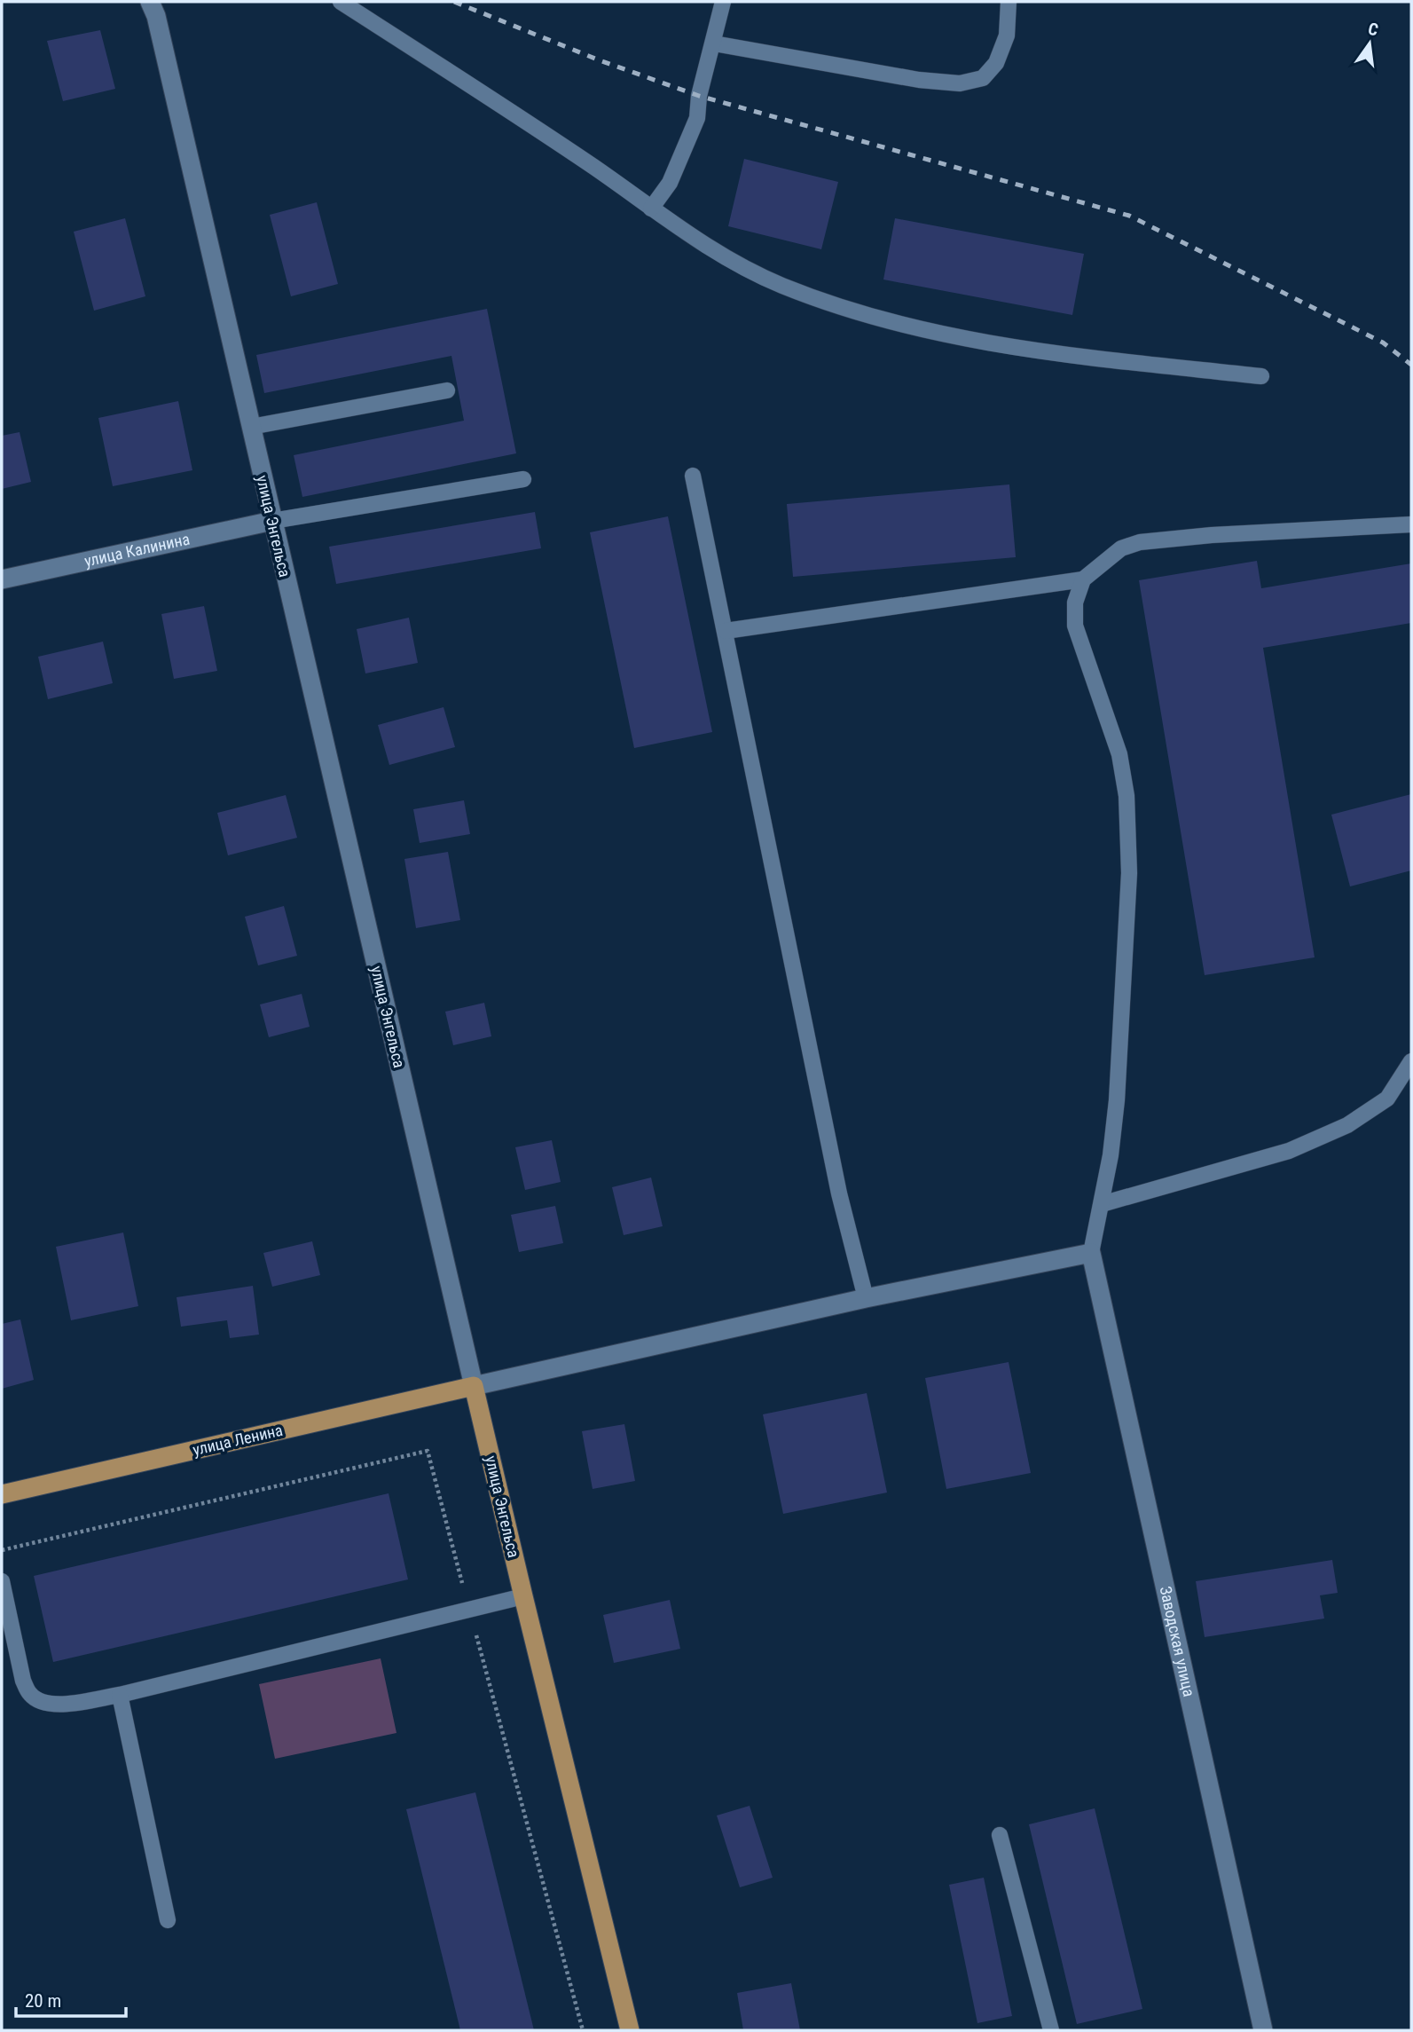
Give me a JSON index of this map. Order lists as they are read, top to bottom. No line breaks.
{"streets":{"main road":["улица Энгельса","улица Ленина"],"street":["улица Калинина","Заводская улица"]},"crossings":[["улица Энгельса","улица Калинина"],["улица Энгельса","улица Ленина"]],"scale_bar":"20 m","north":"top"}
